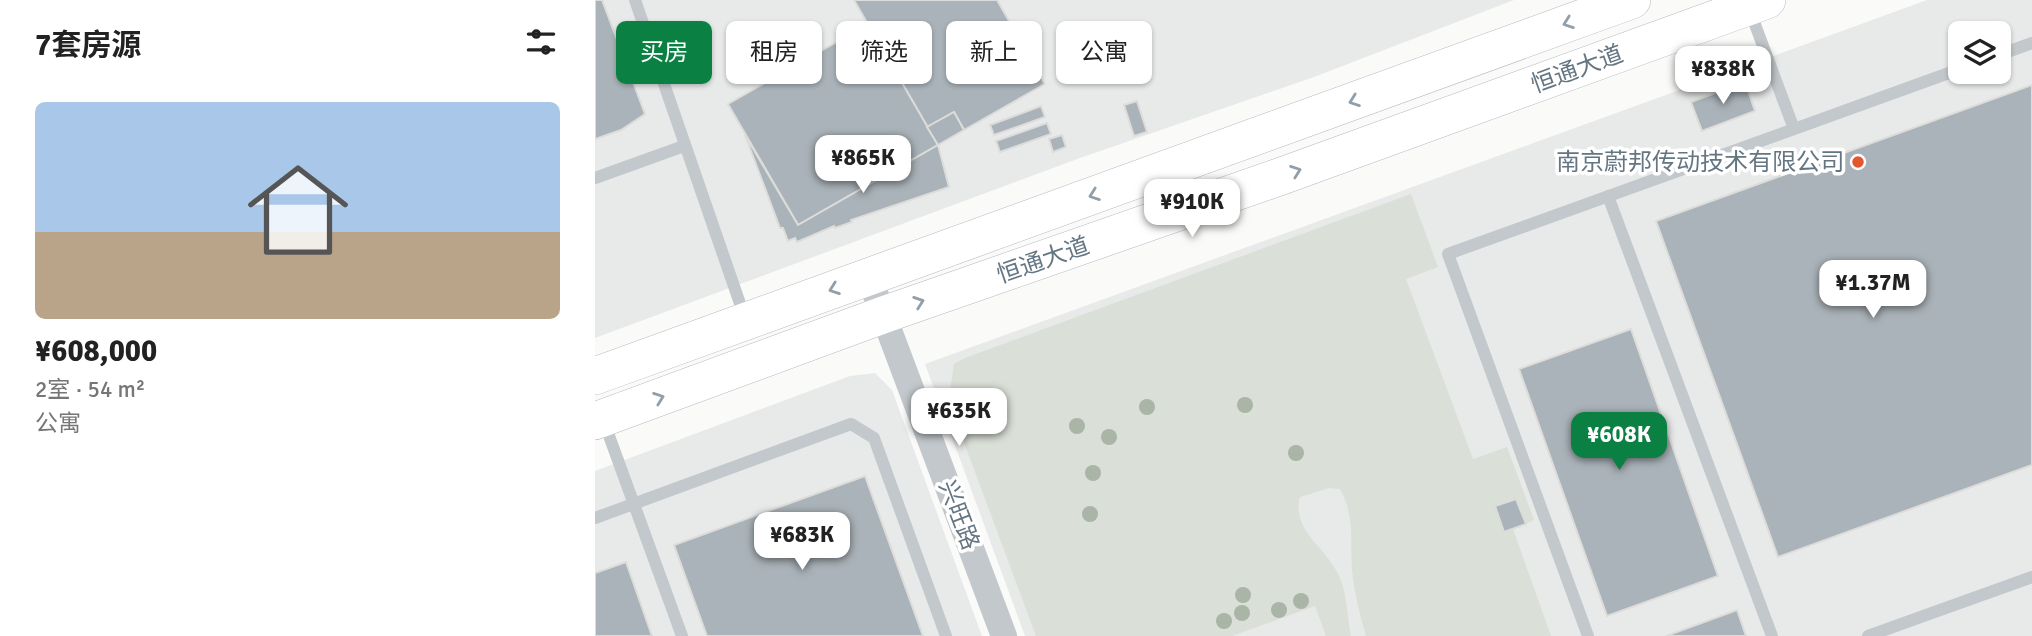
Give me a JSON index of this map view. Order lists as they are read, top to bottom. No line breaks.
{"streets":{"main road":["恒通大道"],"street":["兴旺路"]},"crossings":[["恒通大道","兴旺路"]],"places":["南京蔚邦传动技术有限公司"],"page":{"heading":"7套房源","chip":["买房","租房","筛选","新上","公寓"],"price":["¥838K","¥865K","¥910K","¥1.37M","¥635K","¥608K","¥683K"],"list":[{"name":"¥608,000","note":"2室 · 54 m² · 公寓"}]}}
